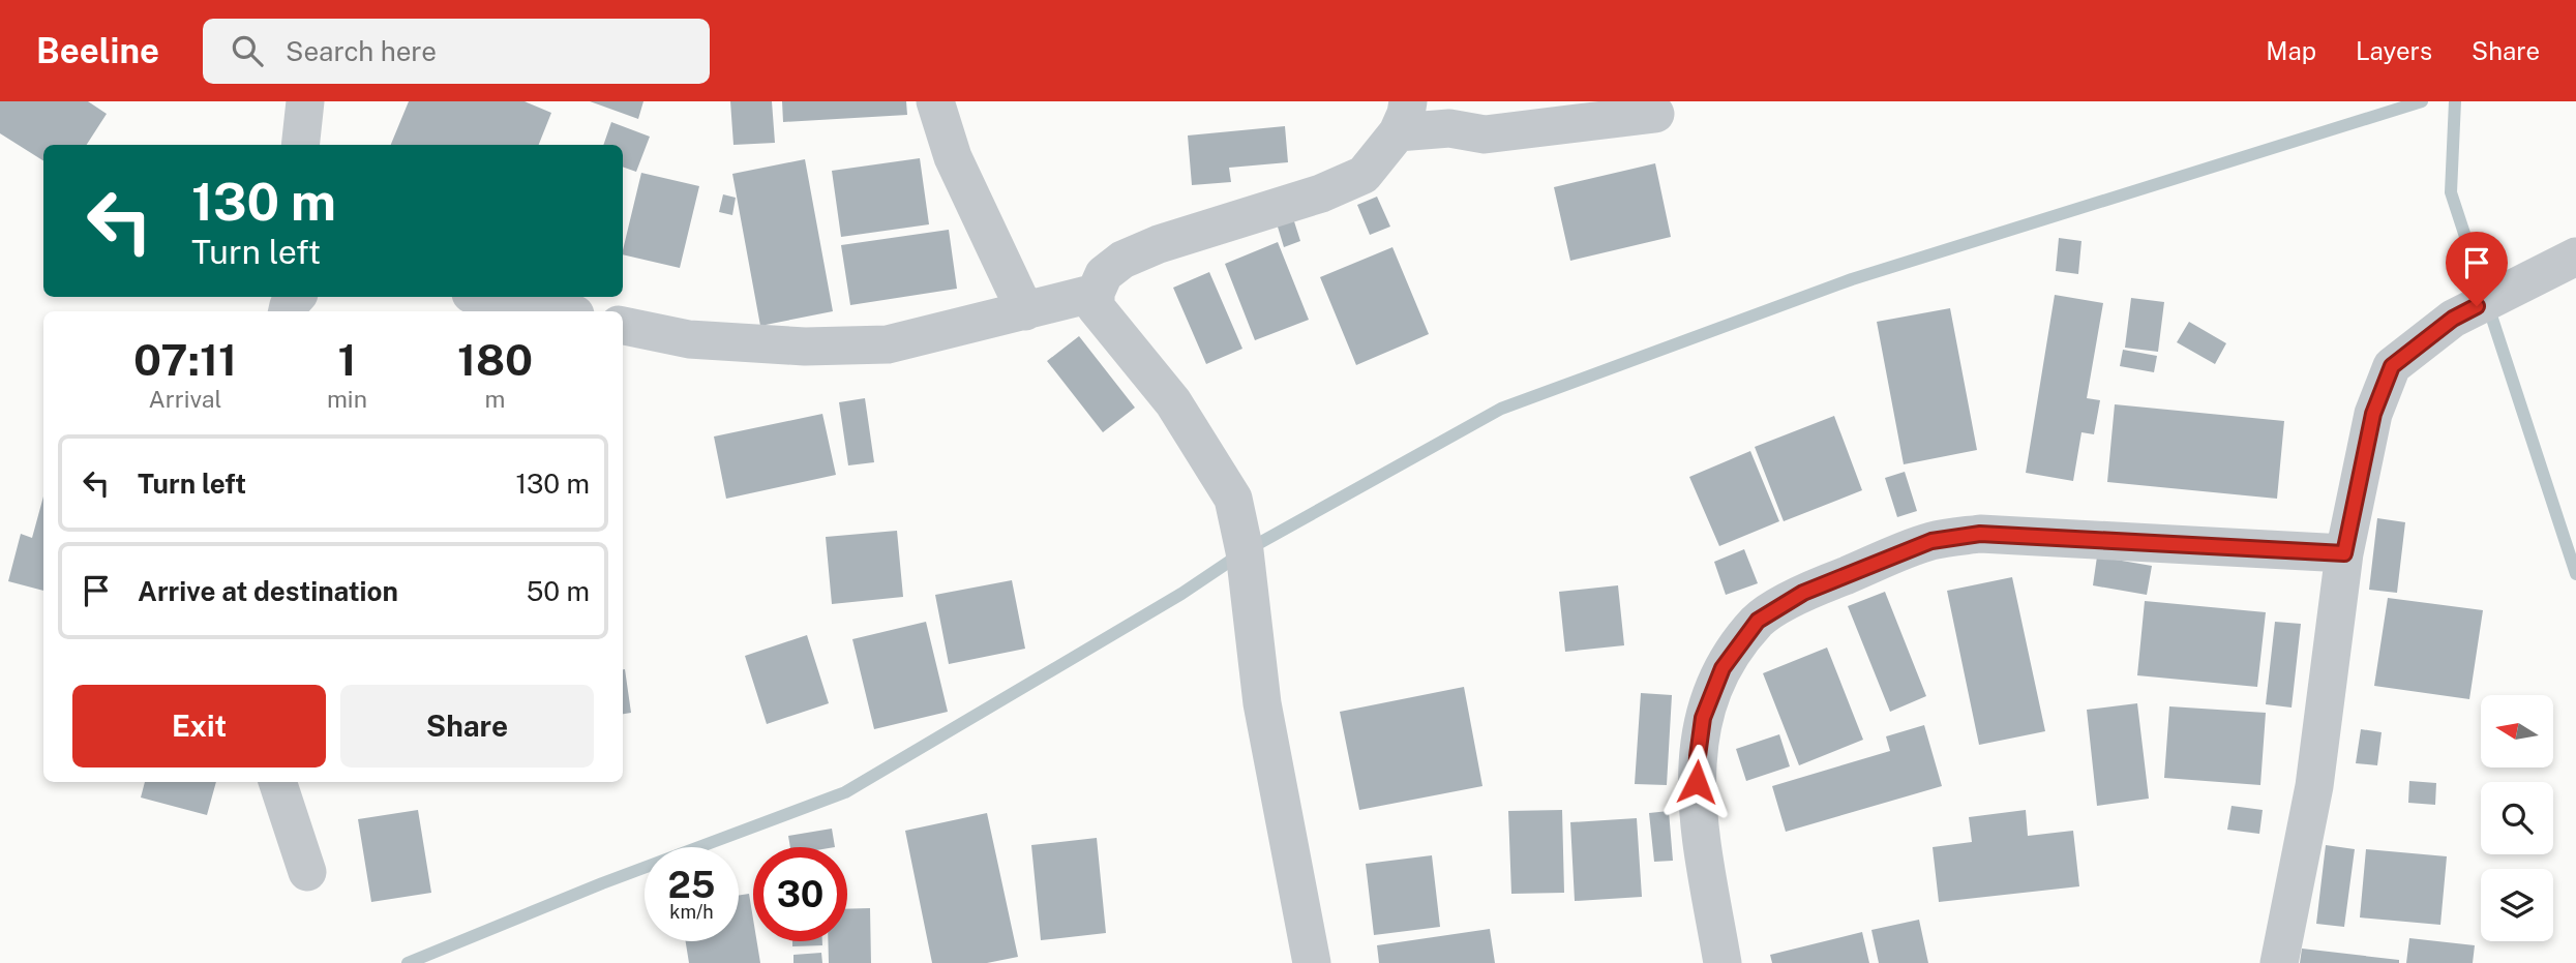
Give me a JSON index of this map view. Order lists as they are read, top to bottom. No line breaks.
{"north":"left","page":{"header":"Beeline","search":"Search here","nav":["Map","Layers","Share"],"turn":["130 m","Turn left"],"eta":["07:11","Arrival","1","min","180","m"],"list":[{"name":"Turn left","value":"130 m"},{"name":"Arrive at destination","value":"50 m"}],"buttons":["Exit","Share"],"speed":"25 km/h","limit":"30"}}
